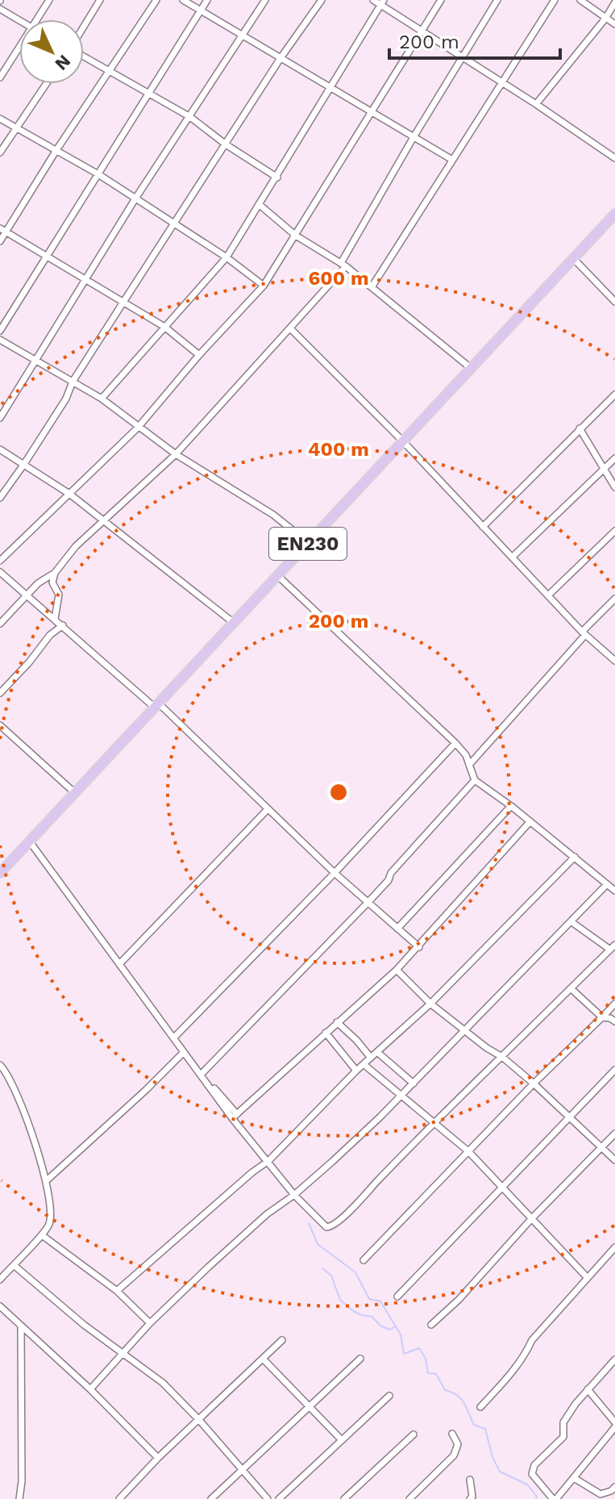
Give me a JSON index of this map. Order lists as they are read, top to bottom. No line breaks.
{"streets":{"main road":["EN230"]},"scale_bar":"200 m","north":"bottom right","rings":["600 m","400 m","200 m"]}
